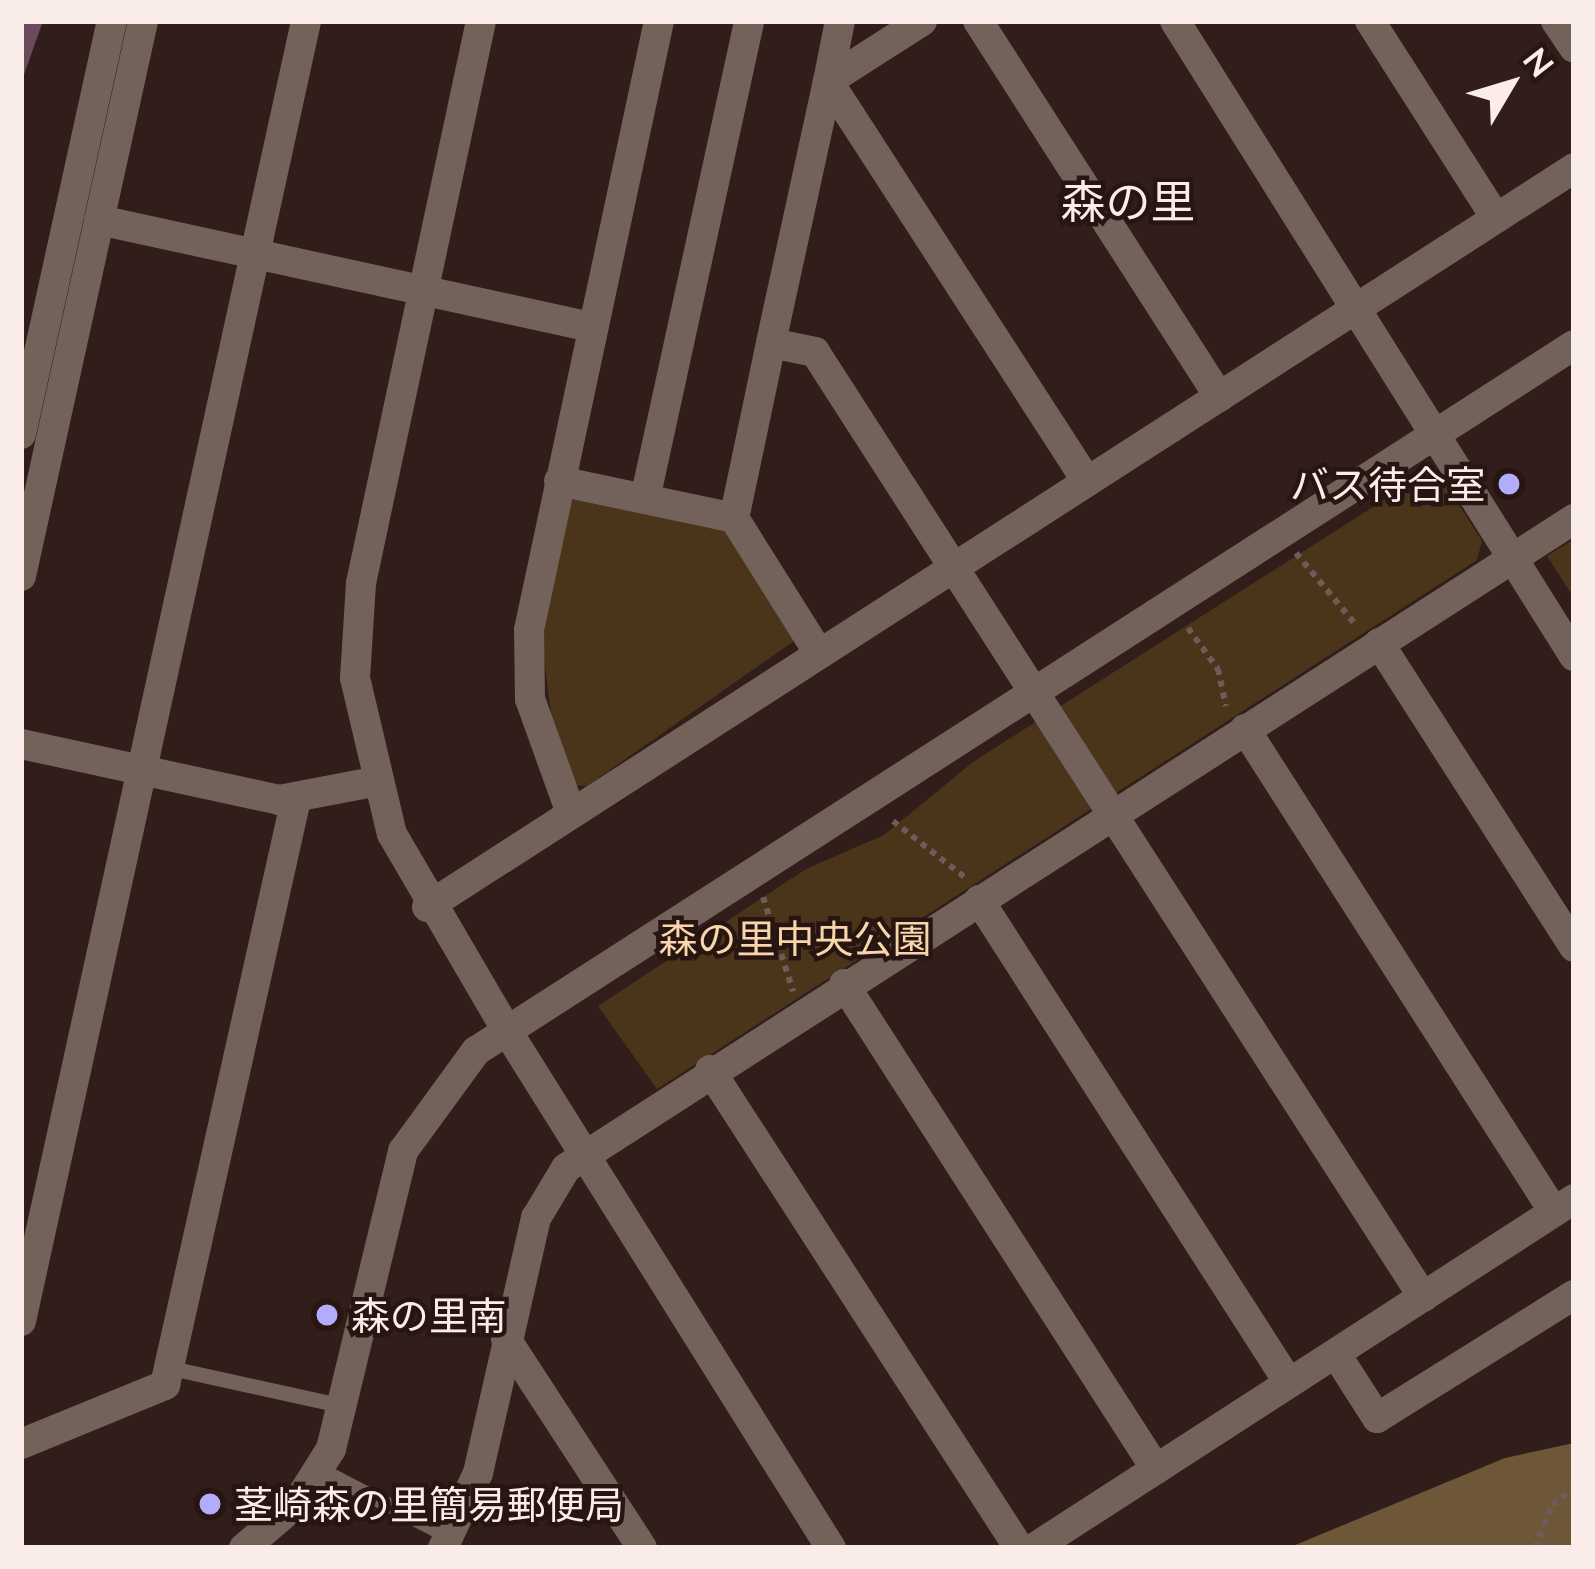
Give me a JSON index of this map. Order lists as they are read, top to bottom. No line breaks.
{"districts":["森の里"],"parks":["森の里中央公園"],"places":["バス待合室","森の里南","茎崎森の里簡易郵便局"],"north":"top right"}
